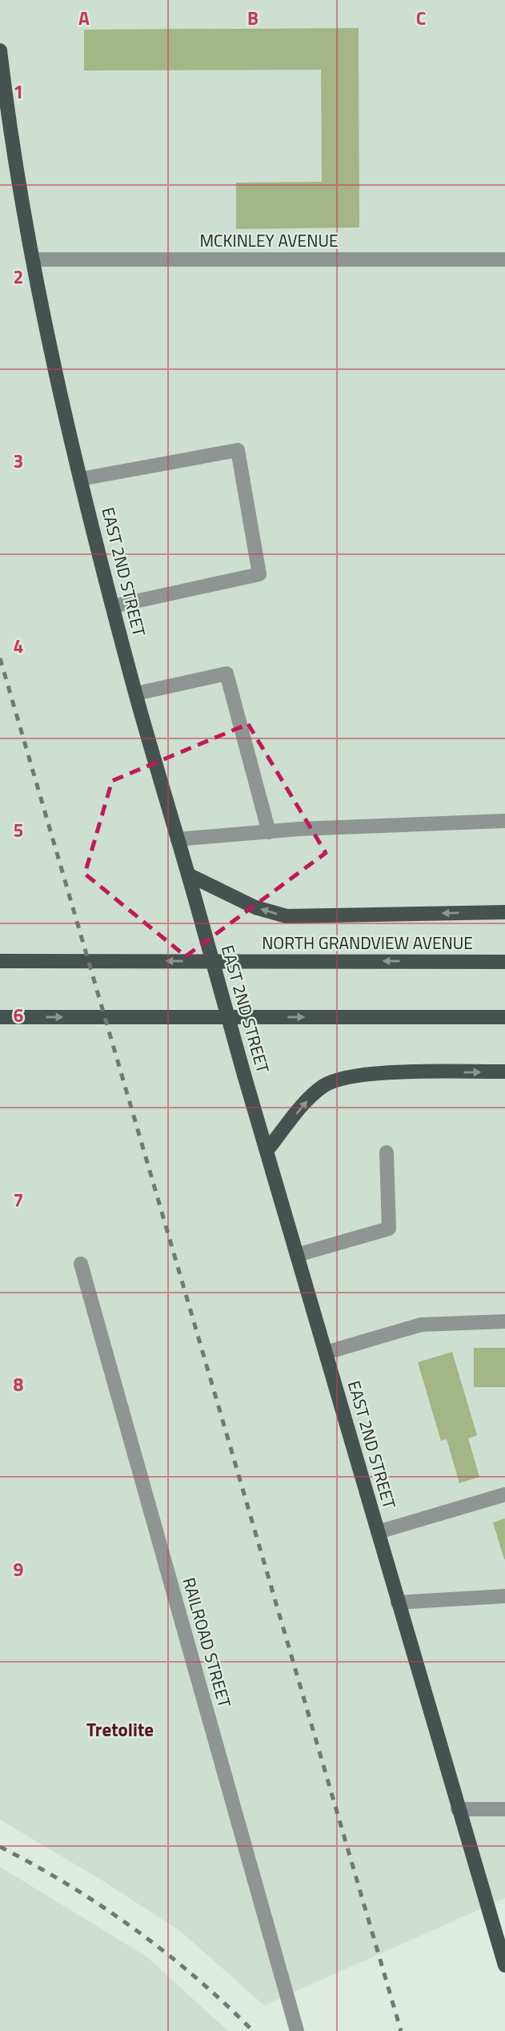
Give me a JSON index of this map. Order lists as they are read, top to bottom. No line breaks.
{"streets":{"main road":["EAST 2ND STREET","NORTH GRANDVIEW AVENUE"],"street":["MCKINLEY AVENUE","RAILROAD STREET"]},"crossings":[["MCKINLEY AVENUE","EAST 2ND STREET"]],"districts":["Tretolite"],"grid":{"columns":["A","B","C"],"rows":["1","2","3","4","5","6","7","8","9"]}}
